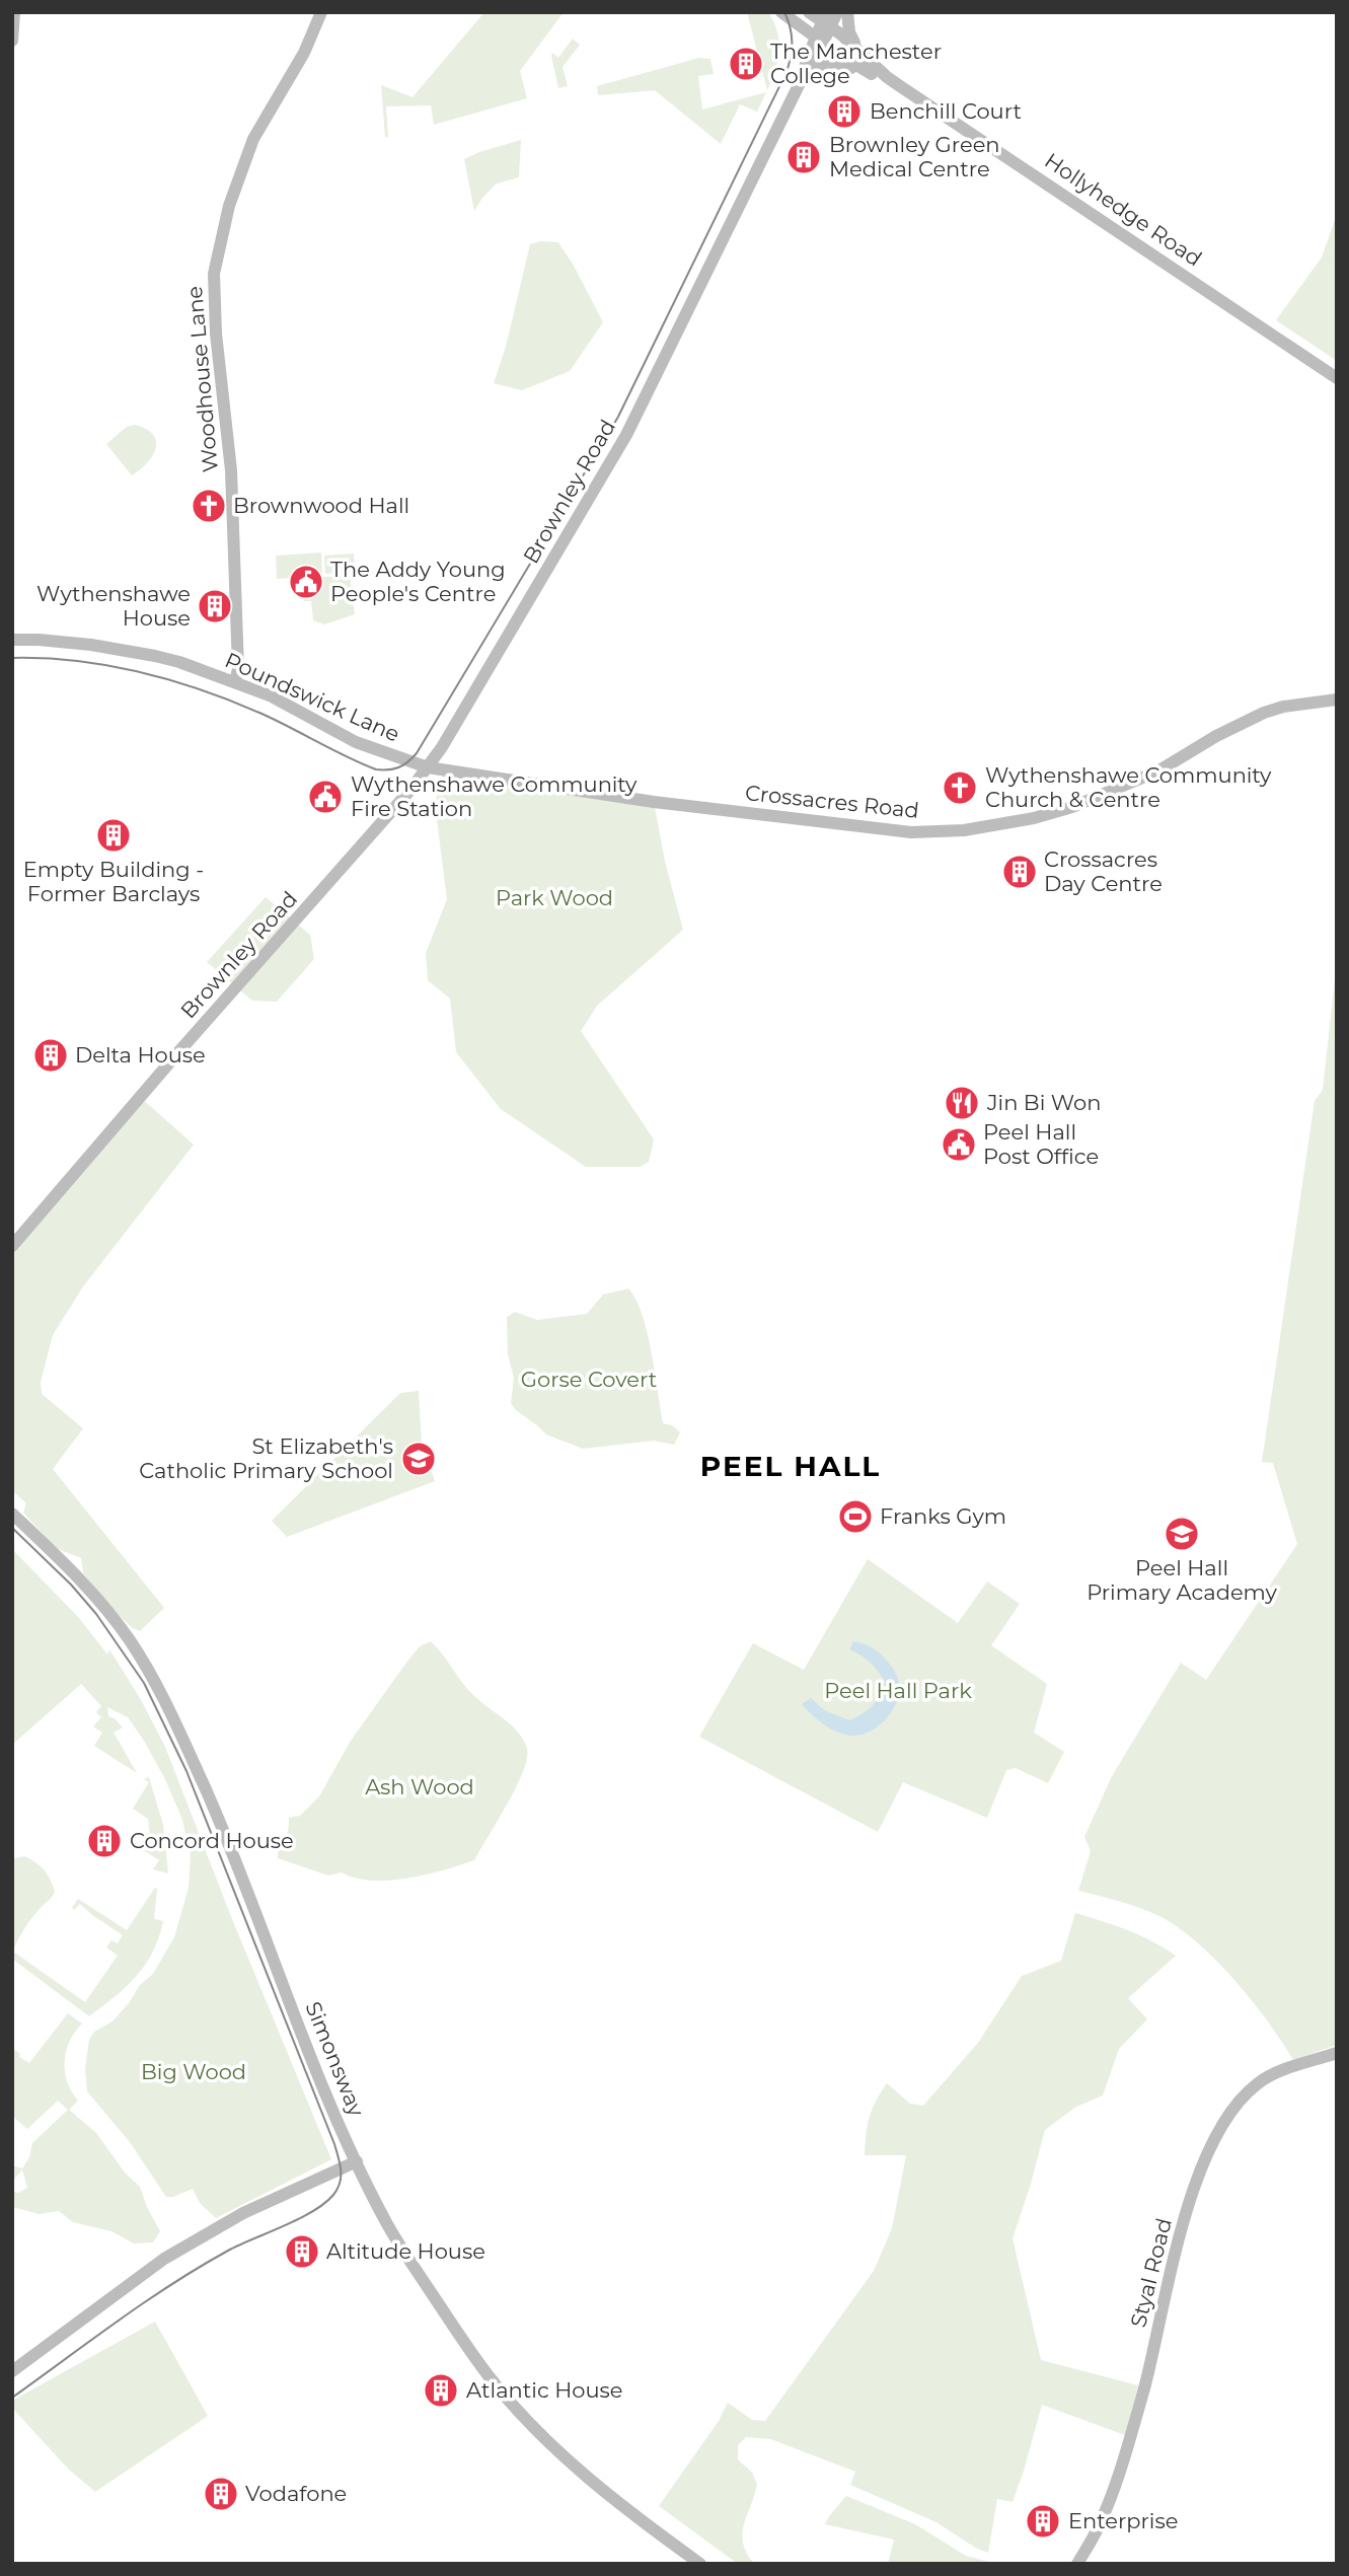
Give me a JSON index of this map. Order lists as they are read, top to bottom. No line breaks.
{"streets":{"street":["Hollyhedge Road","Woodhouse Lane","Brownley Road","Poundswick Lane","Crossacres Road","Simonsway","Styal Road"]},"crossings":[["Hollyhedge Road","Brownley Road"],["Woodhouse Lane","Poundswick Lane"],["Brownley Road","Poundswick Lane"],["Brownley Road","Crossacres Road"],["Poundswick Lane","Crossacres Road"]],"districts":["PEEL HALL"],"parks":["Park Wood","Gorse Covert","Peel Hall Park","Ash Wood","Big Wood"],"places":{"building":["The Manchester College","Benchill Court","Brownley Green Medical Centre","Wythenshawe House","Empty Building - Former Barclays","Crossacres Day Centre","Delta House","Concord House","Altitude House","Atlantic House","Vodafone","Enterprise"],"church":["Brownwood Hall","Wythenshawe Community Church & Centre"],"public building":["The Addy Young People's Centre","Wythenshawe Community Fire Station","Peel Hall Post Office"],"restaurant":["Jin Bi Won"],"school or university":["St Elizabeth's Catholic Primary School","Peel Hall Primary Academy"],"sports":["Franks Gym"]}}
